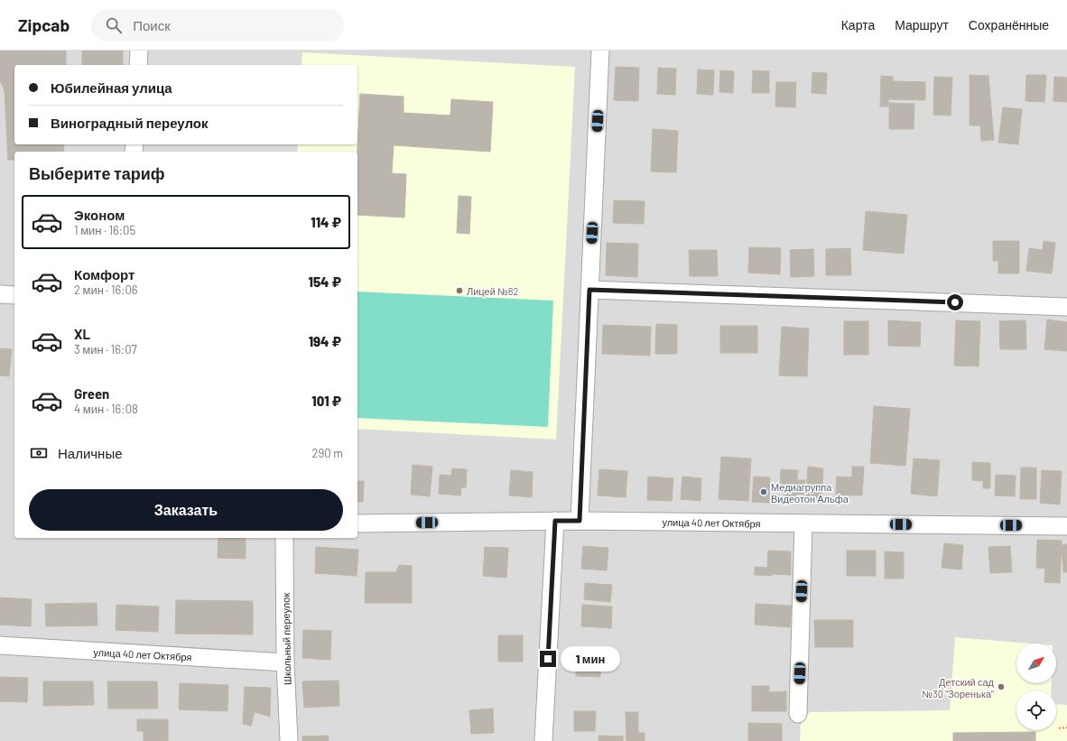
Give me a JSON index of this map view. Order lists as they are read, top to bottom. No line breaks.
{"streets":{"street":["улица 40 лет Октября","Школьный переулок"]},"crossings":[["улица 40 лет Октября","Школьный переулок"]],"places":["Лицей №82","Медиагруппа Видеотон Альфа","Детский сад №30 \"Зоренька\""],"north":"top right","page":{"header":"Zipcab","search":"Поиск","nav":["Карта","Маршрут","Сохранённые"],"banner":["Юбилейная улица","Виноградный переулок"],"heading":"Выберите тариф","list":[{"name":"Эконом","note":"1 мин · 16:05","value":"114 ₽"},{"name":"Комфорт","note":"2 мин · 16:06","value":"154 ₽"},{"name":"XL","note":"3 мин · 16:07","value":"194 ₽"},{"name":"Green","note":"4 мин · 16:08","value":"101 ₽"}],"pay":["Наличные","290 m"],"buttons":"Заказать","bubble":"1 мин"}}
